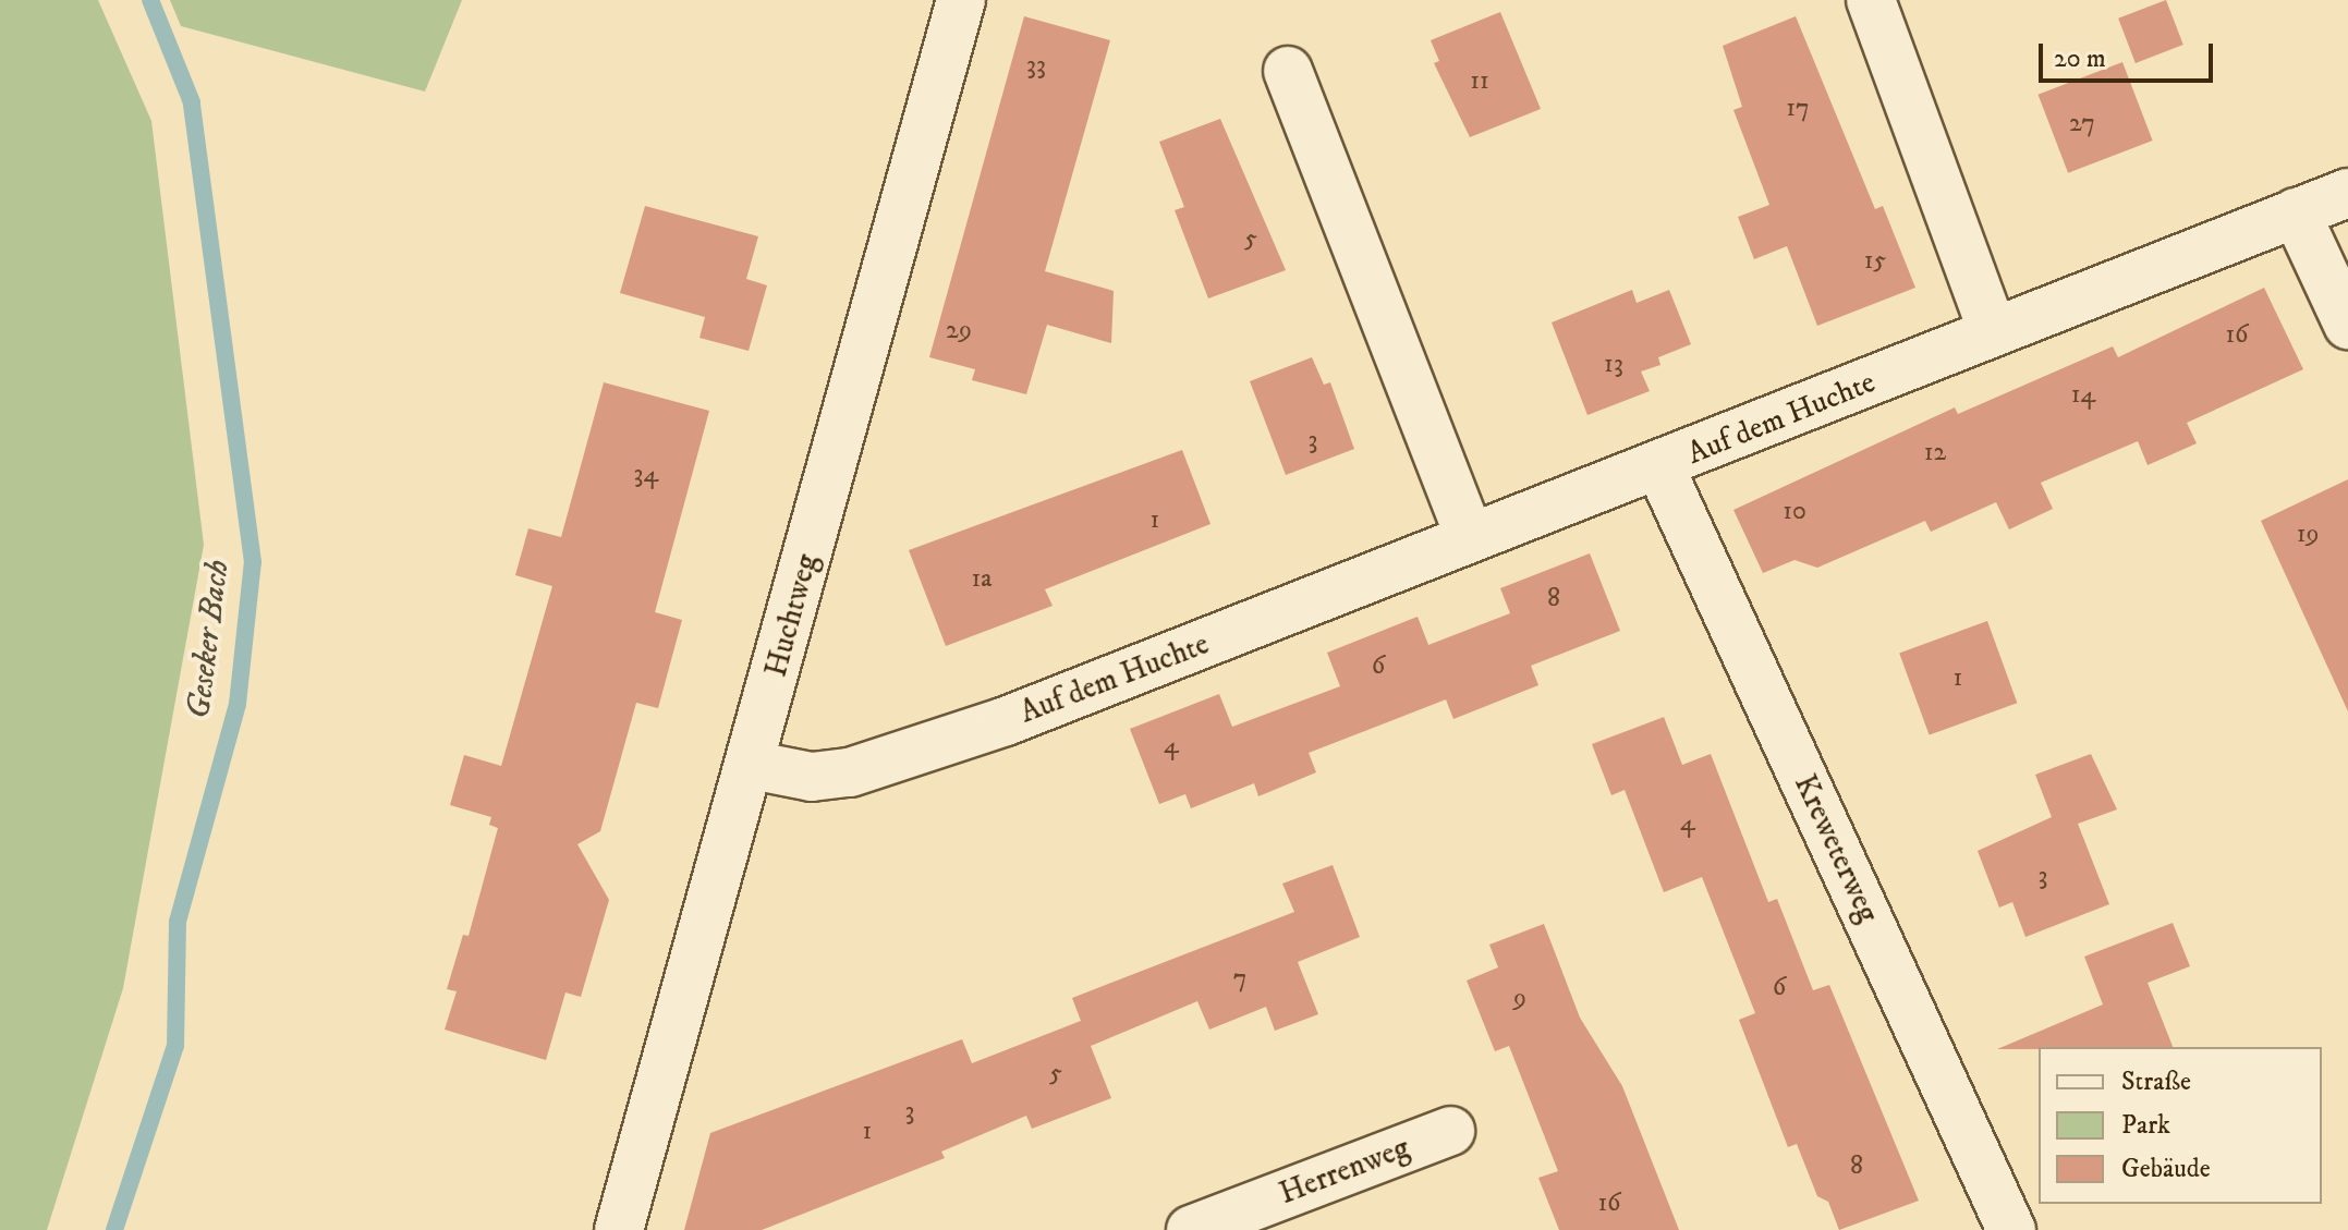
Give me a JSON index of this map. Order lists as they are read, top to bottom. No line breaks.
{"streets":{"street":["Auf dem Huchte","Huchtweg","Kreweterweg","Herrenweg"]},"crossings":[["Auf dem Huchte","Huchtweg"],["Auf dem Huchte","Kreweterweg"]],"water":["Geseker Bach"],"house_numbers":["33","11","17","27","5","15","29","16","13","14","3","12","34","10","1","19","1a","8","6","1","4","4","3","7","6","9","5","3","1","8","16"],"legend":["Straße","Park","Gebäude"],"scale_bar":"20 m"}
